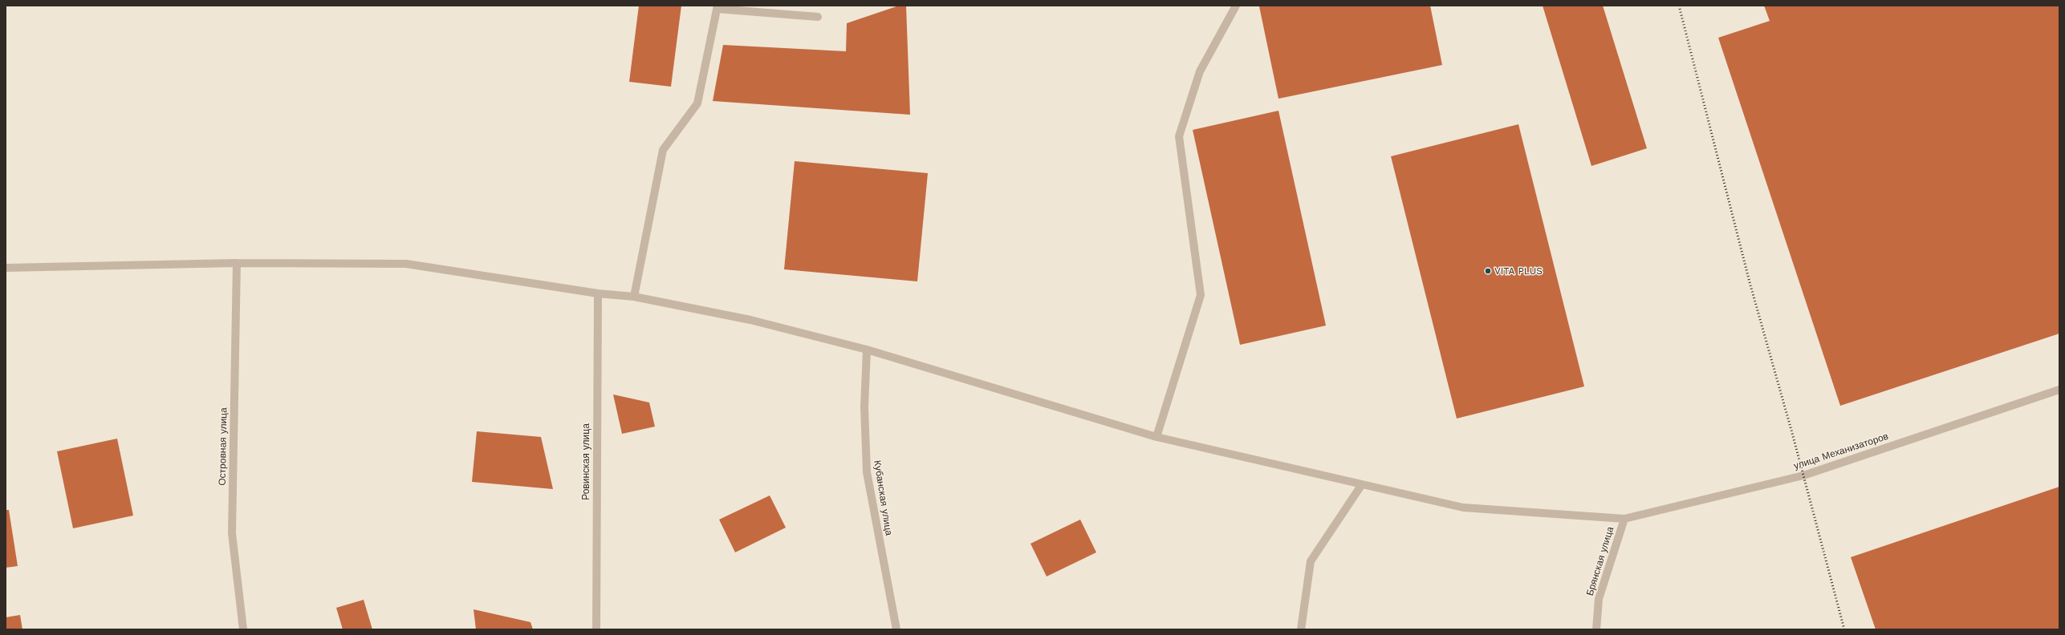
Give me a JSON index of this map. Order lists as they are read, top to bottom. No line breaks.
{"streets":{"street":["Островная улица","улица Механизаторов","Ровинская улица","Кубанская улица","Брянская улица"]},"crossings":[["Островная улица","улица Механизаторов"],["улица Механизаторов","Ровинская улица"],["улица Механизаторов","Кубанская улица"],["улица Механизаторов","Брянская улица"]],"places":["VITA PLUS"]}
